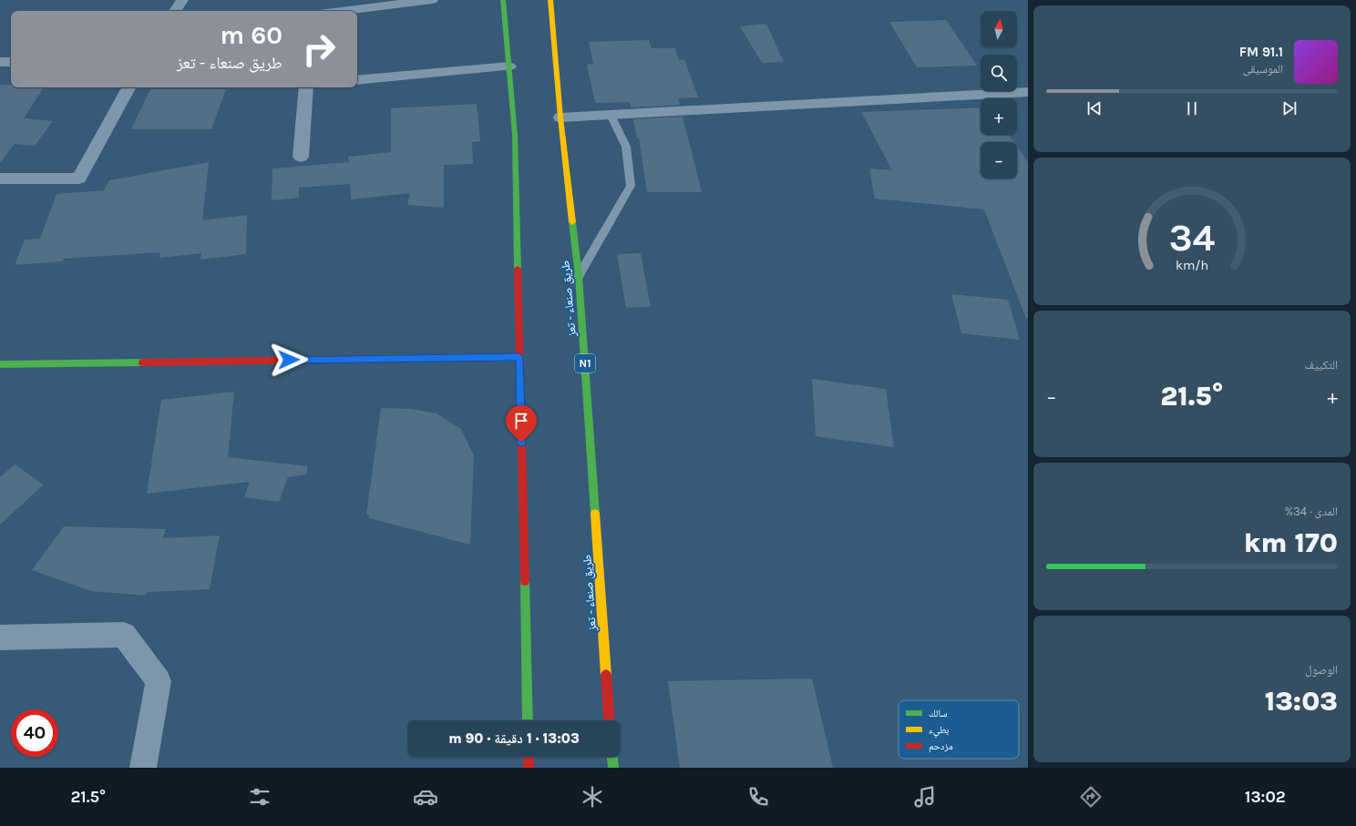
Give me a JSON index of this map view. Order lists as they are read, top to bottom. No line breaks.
{"streets":{"main road":["طريق صنعاء - تعز","N1"]},"legend":["سالك","بطيء","مزدحم"],"north":"top","page":{"map_buttons":["+","−"],"turn":["60 m","طريق صنعاء - تعز"],"song":["91.1 FM","الموسيقى"],"tile":["التكييف",["المدى · 34%","170 km"],["الوصول","13:03"]],"heat":["−","21.5°","+"],"limit":"40","trip":"13:03 · 1 دقيقة · 90 m","tabs":["13:02","21.5°"],"gauge":["34","km/h"]}}
